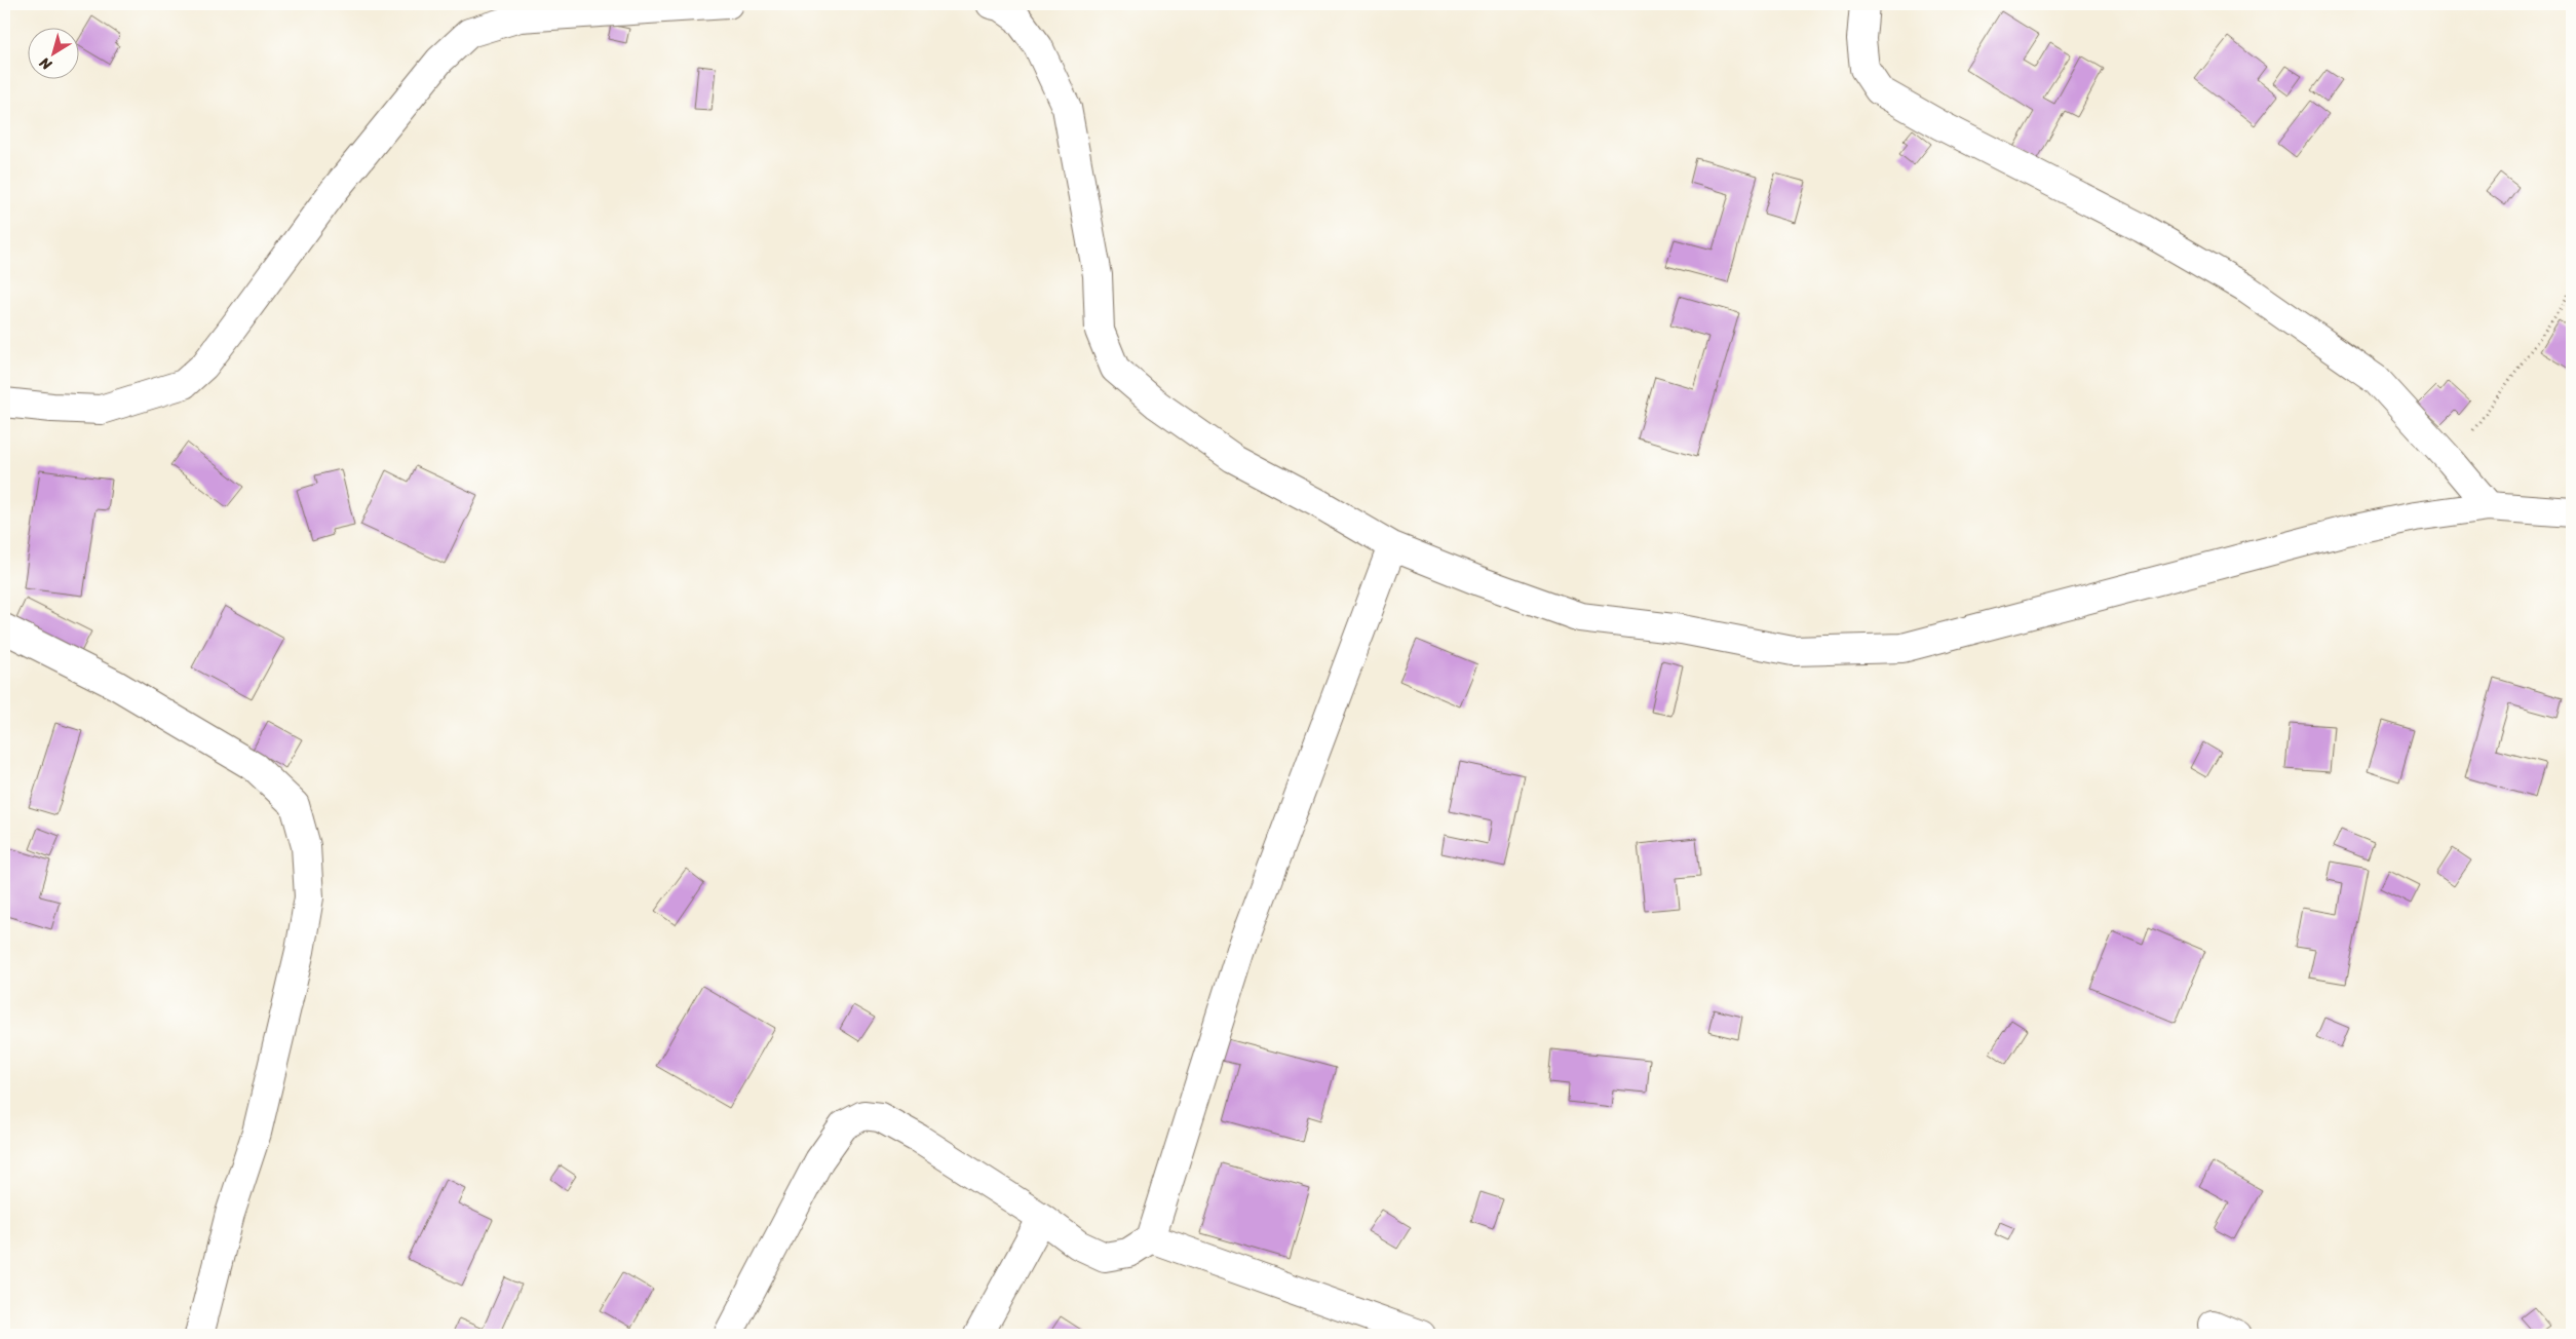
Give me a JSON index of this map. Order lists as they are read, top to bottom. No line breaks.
{"north":"bottom left"}
